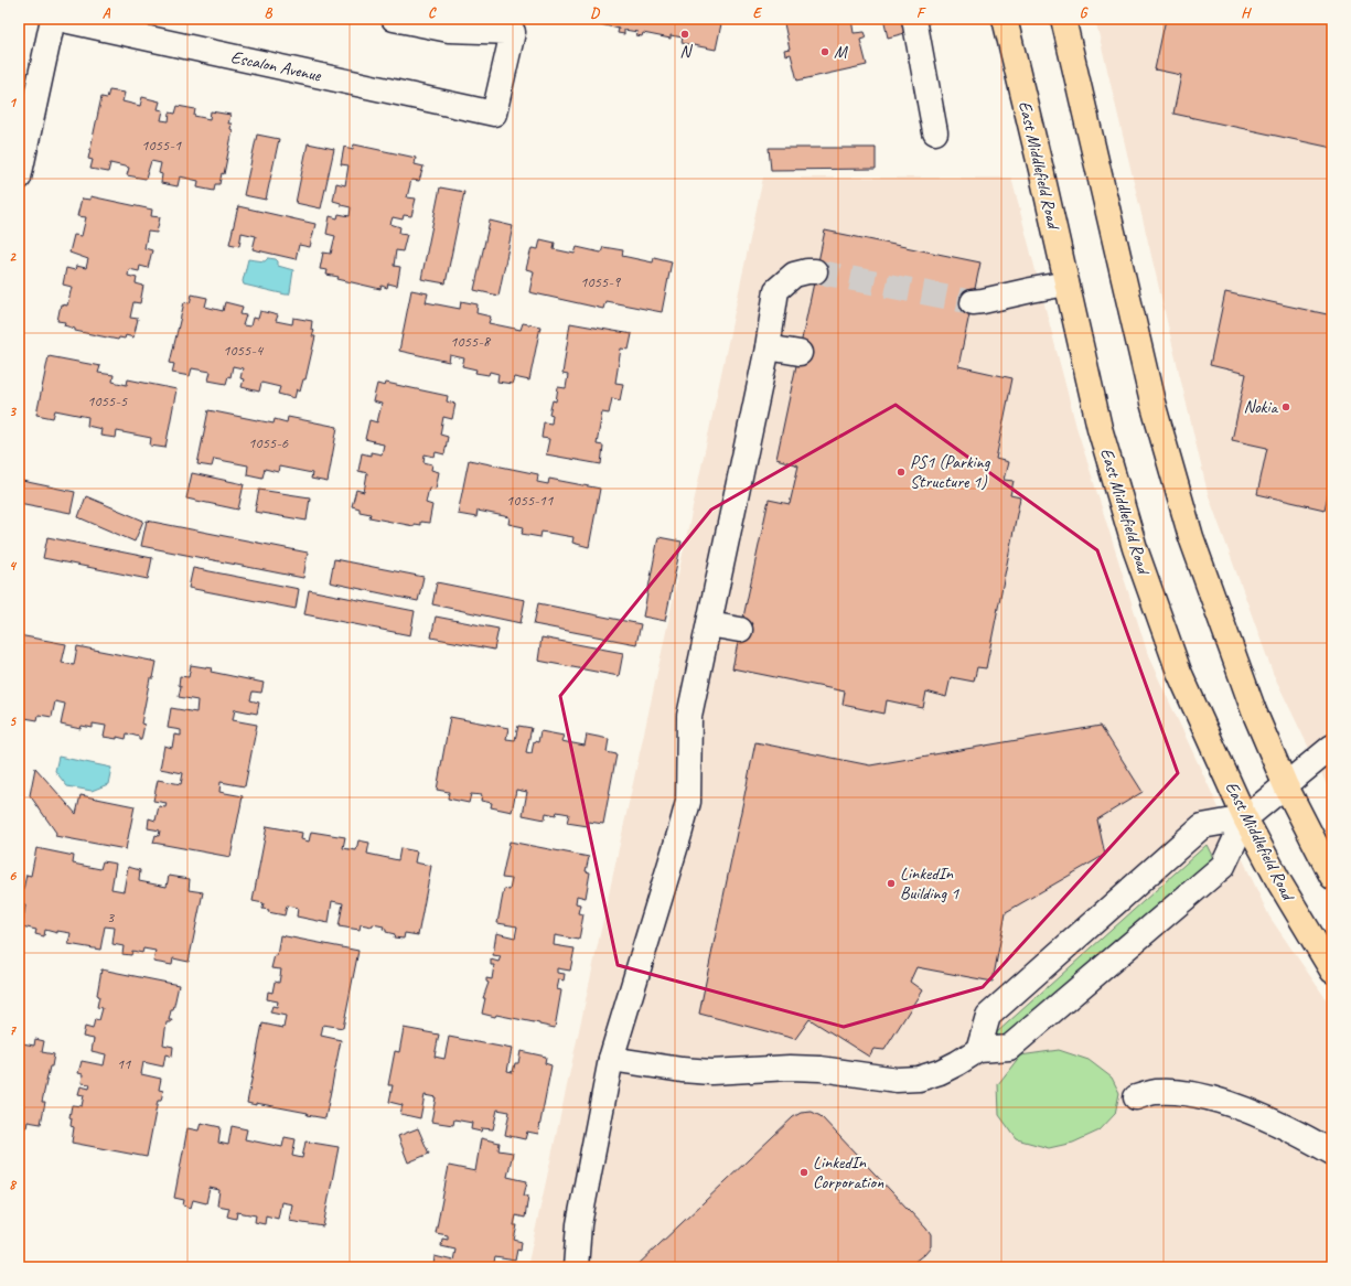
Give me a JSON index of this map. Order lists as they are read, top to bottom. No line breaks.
{"streets":{"main road":["East Middlefield Road"],"street":["Escalon Avenue"]},"places":["N","M","Nokia","PS1 (Parking Structure 1)","LinkedIn Building 1","LinkedIn Corporation"],"house_numbers":["1055-1","1055-9","1055-8","1055-4","1055-5","1055-6","1055-11","3","11"],"grid":{"columns":["A","B","C","D","E","F","G","H"],"rows":["1","2","3","4","5","6","7","8"]}}
